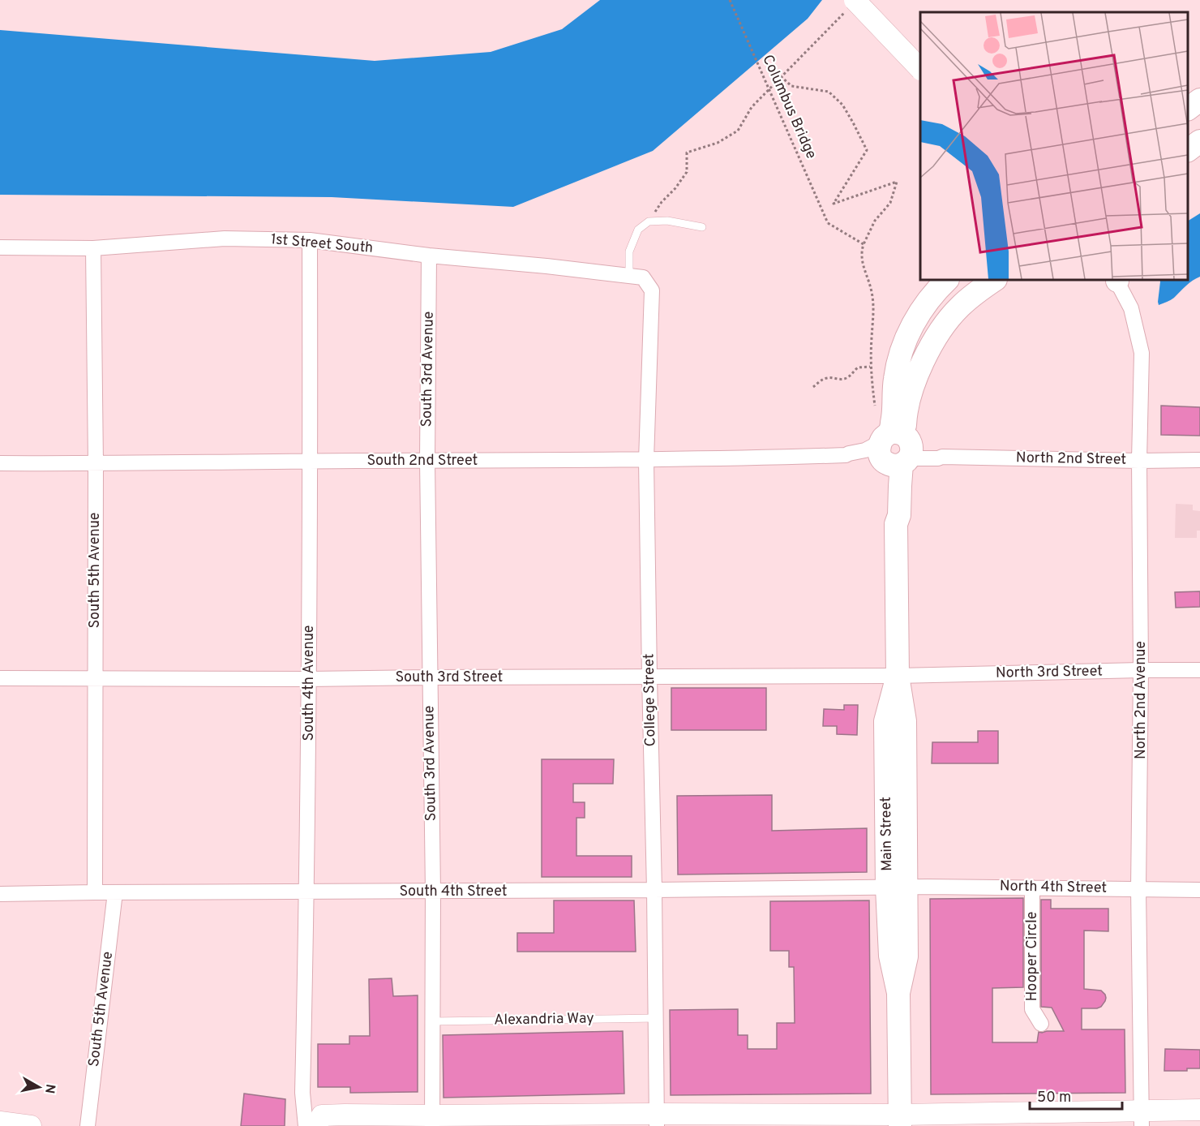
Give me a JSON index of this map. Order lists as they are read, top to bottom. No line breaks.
{"streets":{"main road":["Main Street"],"street":["1st Street South","South 3rd Avenue","North 2nd Street","South 2nd Street","South 5th Avenue","North 3rd Street","South 3rd Street","South 4th Avenue","College Street","North 2nd Avenue","North 4th Street","South 4th Street","Hooper Circle"],"lane":["Alexandria Way"],"path":["Columbus Bridge"]},"crossings":[["1st Street South","South 3rd Avenue"],["1st Street South","South 5th Avenue"],["1st Street South","South 4th Avenue"],["1st Street South","College Street"],["South 3rd Avenue","South 2nd Street"],["South 3rd Avenue","South 3rd Street"],["South 3rd Avenue","South 4th Street"],["South 3rd Avenue","Alexandria Way"],["North 2nd Street","South 2nd Street"],["North 2nd Street","North 2nd Avenue"],["North 2nd Street","Main Street"],["South 2nd Street","South 5th Avenue"],["South 2nd Street","South 4th Avenue"],["South 2nd Street","College Street"],["South 2nd Street","Main Street"],["South 5th Avenue","South 3rd Street"],["South 5th Avenue","South 4th Street"],["North 3rd Street","South 3rd Street"],["North 3rd Street","North 2nd Avenue"],["North 3rd Street","Main Street"],["South 3rd Street","South 4th Avenue"],["South 3rd Street","College Street"],["South 3rd Street","Main Street"],["South 4th Avenue","South 4th Street"],["College Street","South 4th Street"],["College Street","Alexandria Way"],["North 2nd Avenue","North 4th Street"],["Main Street","North 4th Street"],["Main Street","South 4th Street"],["North 4th Street","South 4th Street"],["North 4th Street","Hooper Circle"]],"scale_bar":"50 m","north":"right"}
